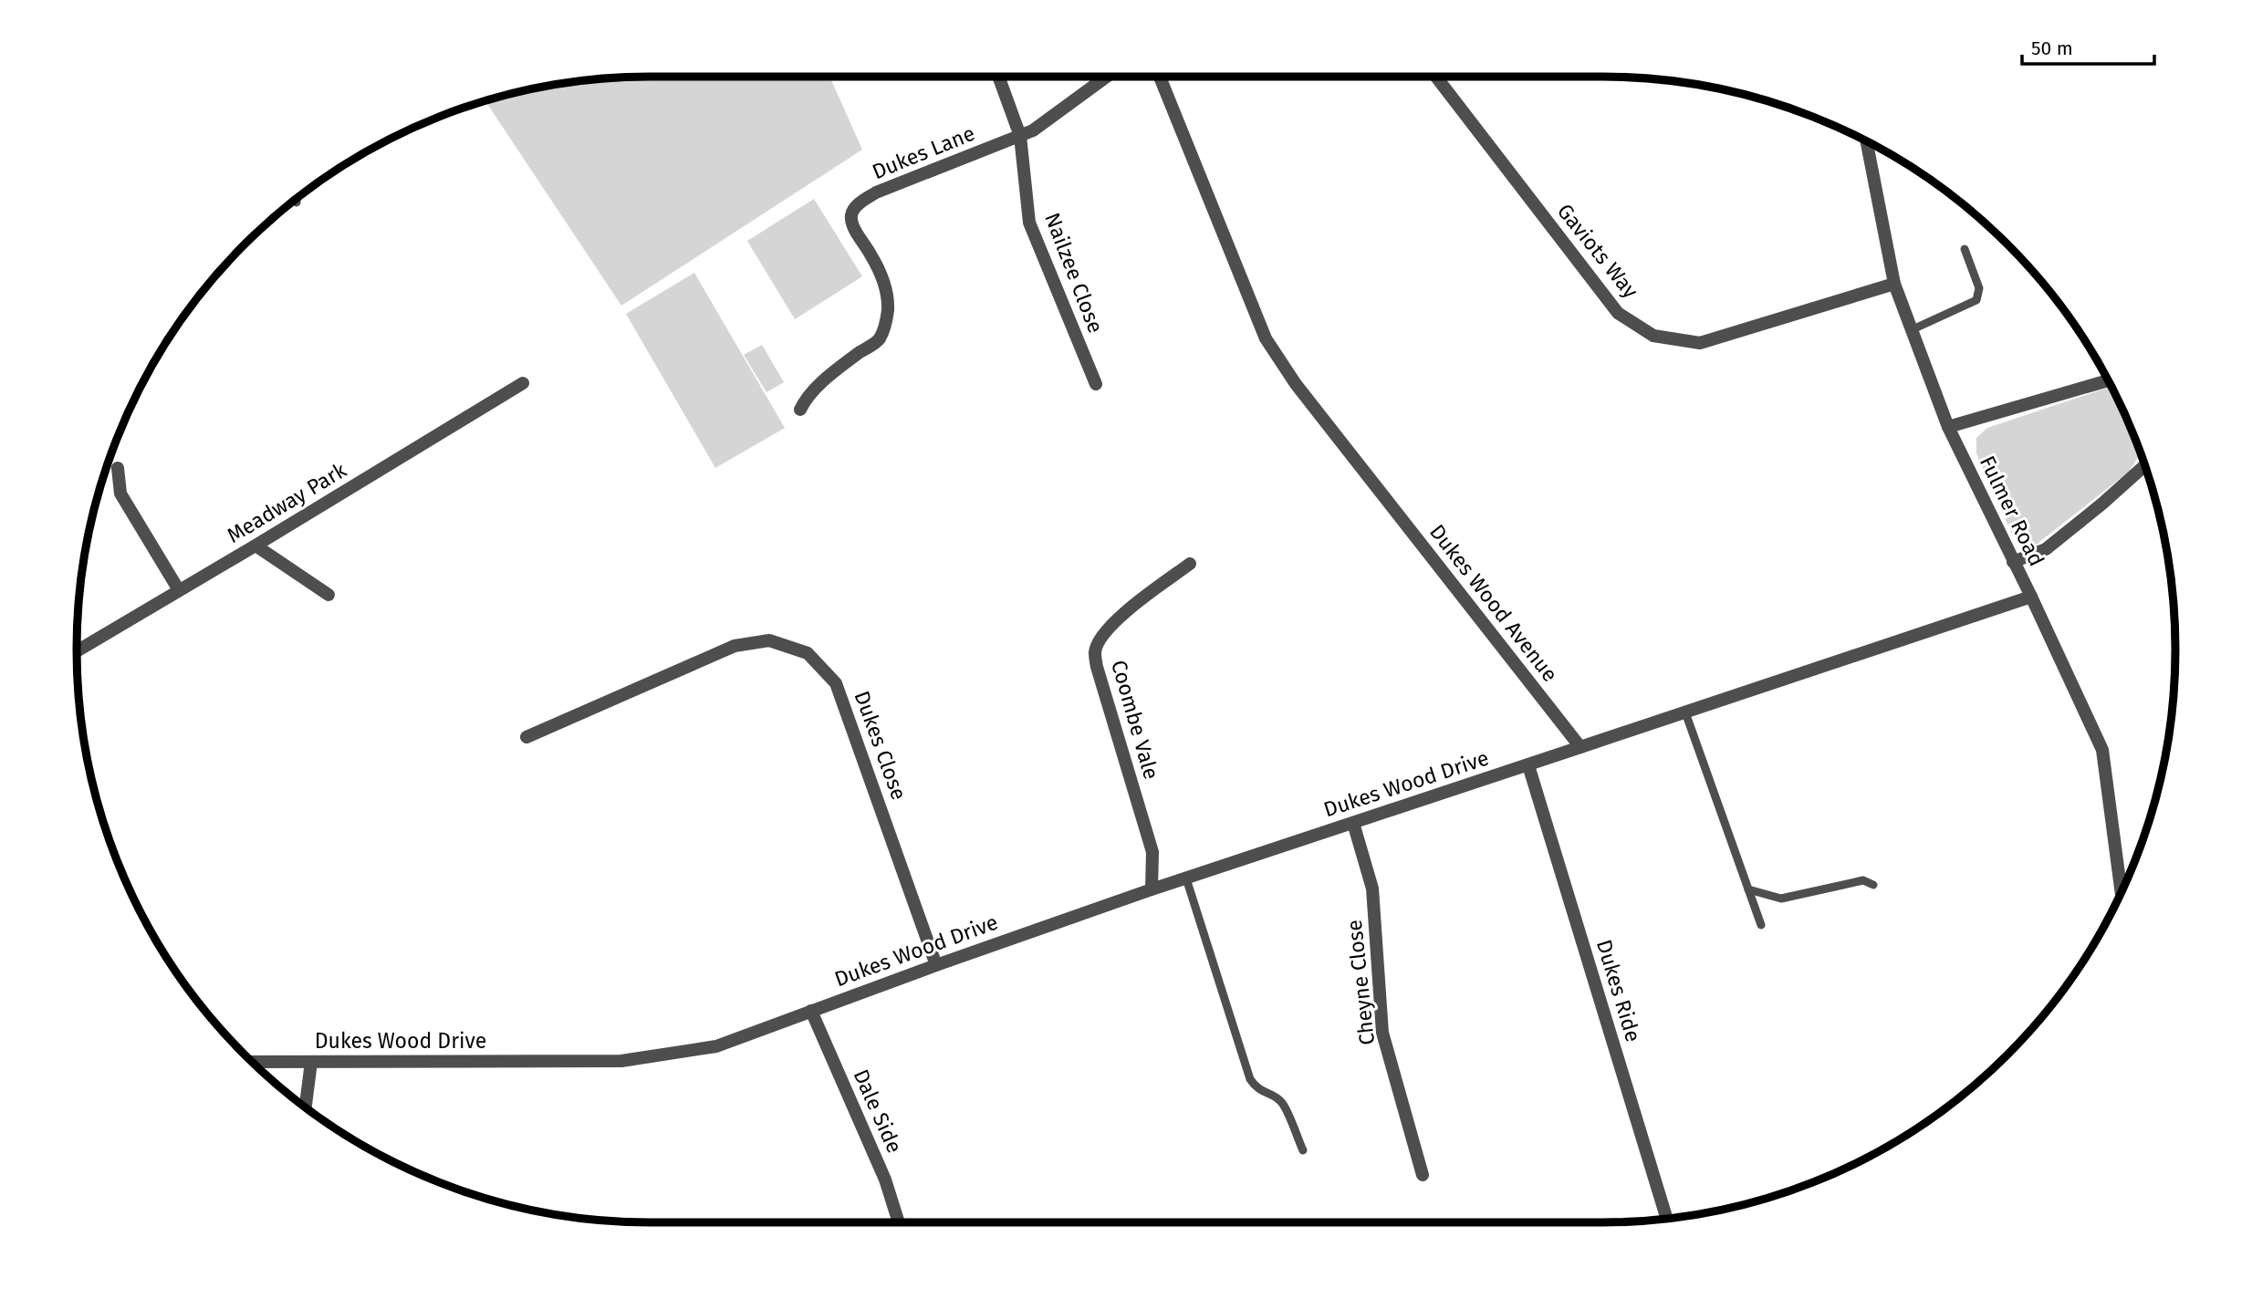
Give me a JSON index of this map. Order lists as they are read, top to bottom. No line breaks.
{"streets":{"street":["Dukes Lane","Gaviots Way","Nailzee Close","Meadway Park","Fulmer Road","Dukes Wood Avenue","Coombe Vale","Dukes Close","Dukes Wood Drive","Cheyne Close","Dukes Ride","Dale Side"]},"crossings":[["Dukes Lane","Nailzee Close"],["Gaviots Way","Fulmer Road"],["Dukes Wood Avenue","Dukes Wood Drive"],["Coombe Vale","Dukes Wood Drive"],["Dukes Close","Dukes Wood Drive"],["Dukes Wood Drive","Cheyne Close"],["Dukes Wood Drive","Dukes Ride"],["Dukes Wood Drive","Dale Side"]],"scale_bar":"50 m"}
